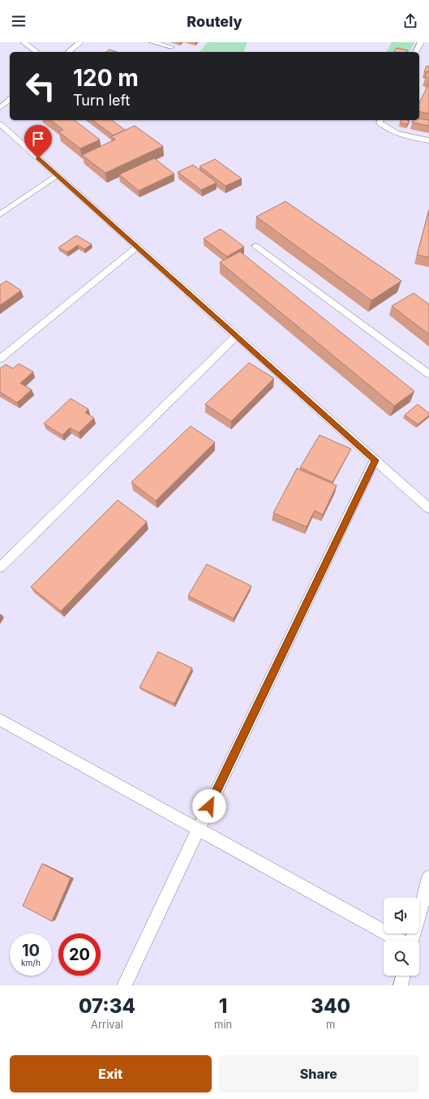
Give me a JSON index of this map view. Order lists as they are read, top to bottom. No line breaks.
{"page":{"header":"Routely","turn":["120 m","Turn left"],"speed":"10 km/h","limit":"20","eta":["07:34","Arrival","1","min","340","m"],"buttons":["Exit","Share"]}}
